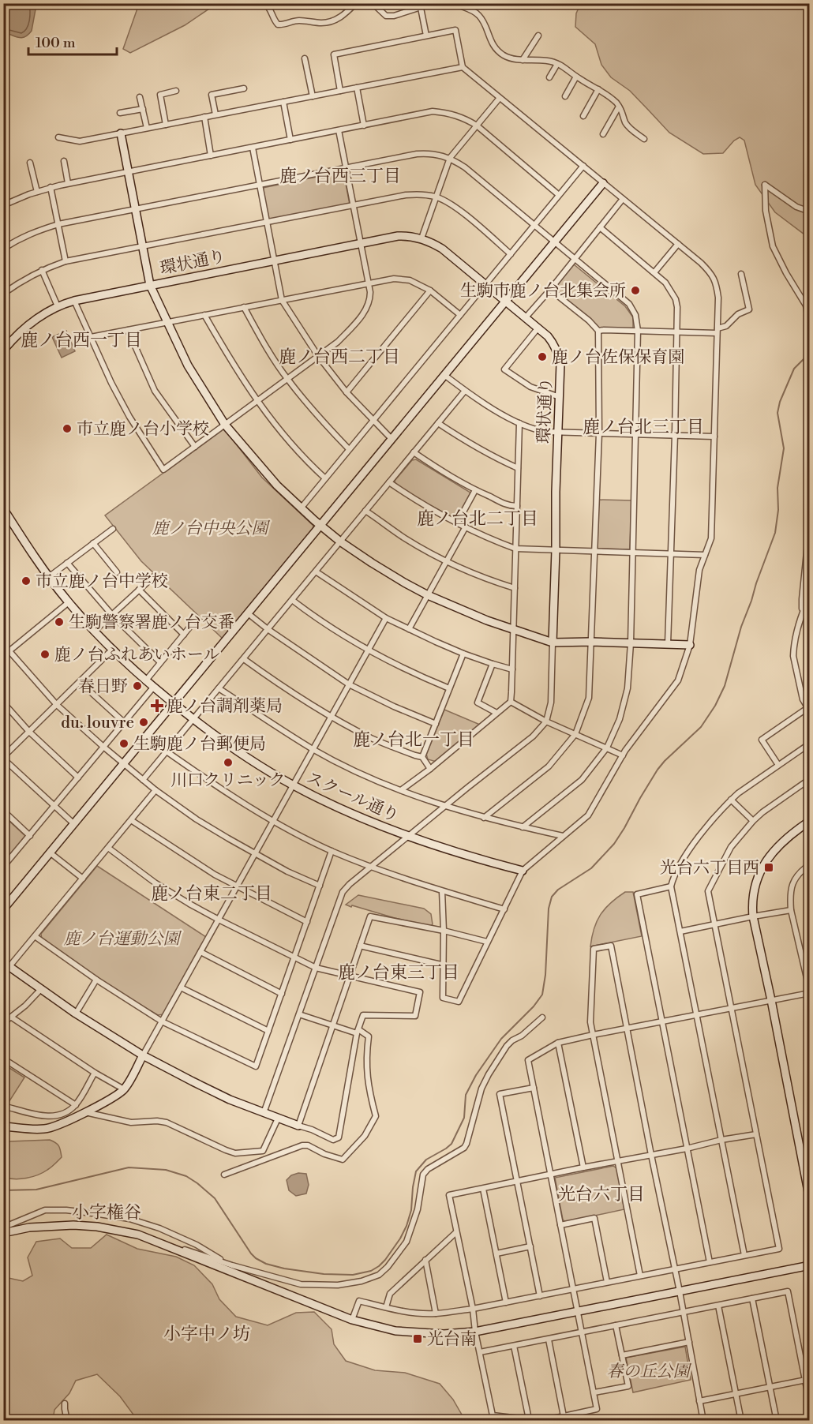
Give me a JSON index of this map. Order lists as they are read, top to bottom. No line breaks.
{"streets":{"street":["環状通り","スクール通り"]},"districts":["鹿ノ台西三丁目","鹿ノ台西一丁目","鹿ノ台西二丁目","鹿ノ台北三丁目","鹿ノ台北二丁目","鹿ノ台北一丁目","鹿ノ台東二丁目","鹿ノ台東三丁目","光台六丁目","小字権谷","小字中ノ坊"],"parks":["鹿ノ台中央公園","鹿ノ台運動公園","春の丘公園"],"places":{"other":["生駒市鹿ノ台北集会所","鹿ノ台佐保保育園","市立鹿ノ台小学校","市立鹿ノ台中学校","生駒警察署鹿ノ台交番","鹿ノ台ふれあいホール","春日野","du. louvre","生駒鹿ノ台郵便局","川口クリニック"],"health":["鹿ノ台調剤薬局"],"transit":["光台六丁目西","光台南"]},"scale_bar":"100 m"}
